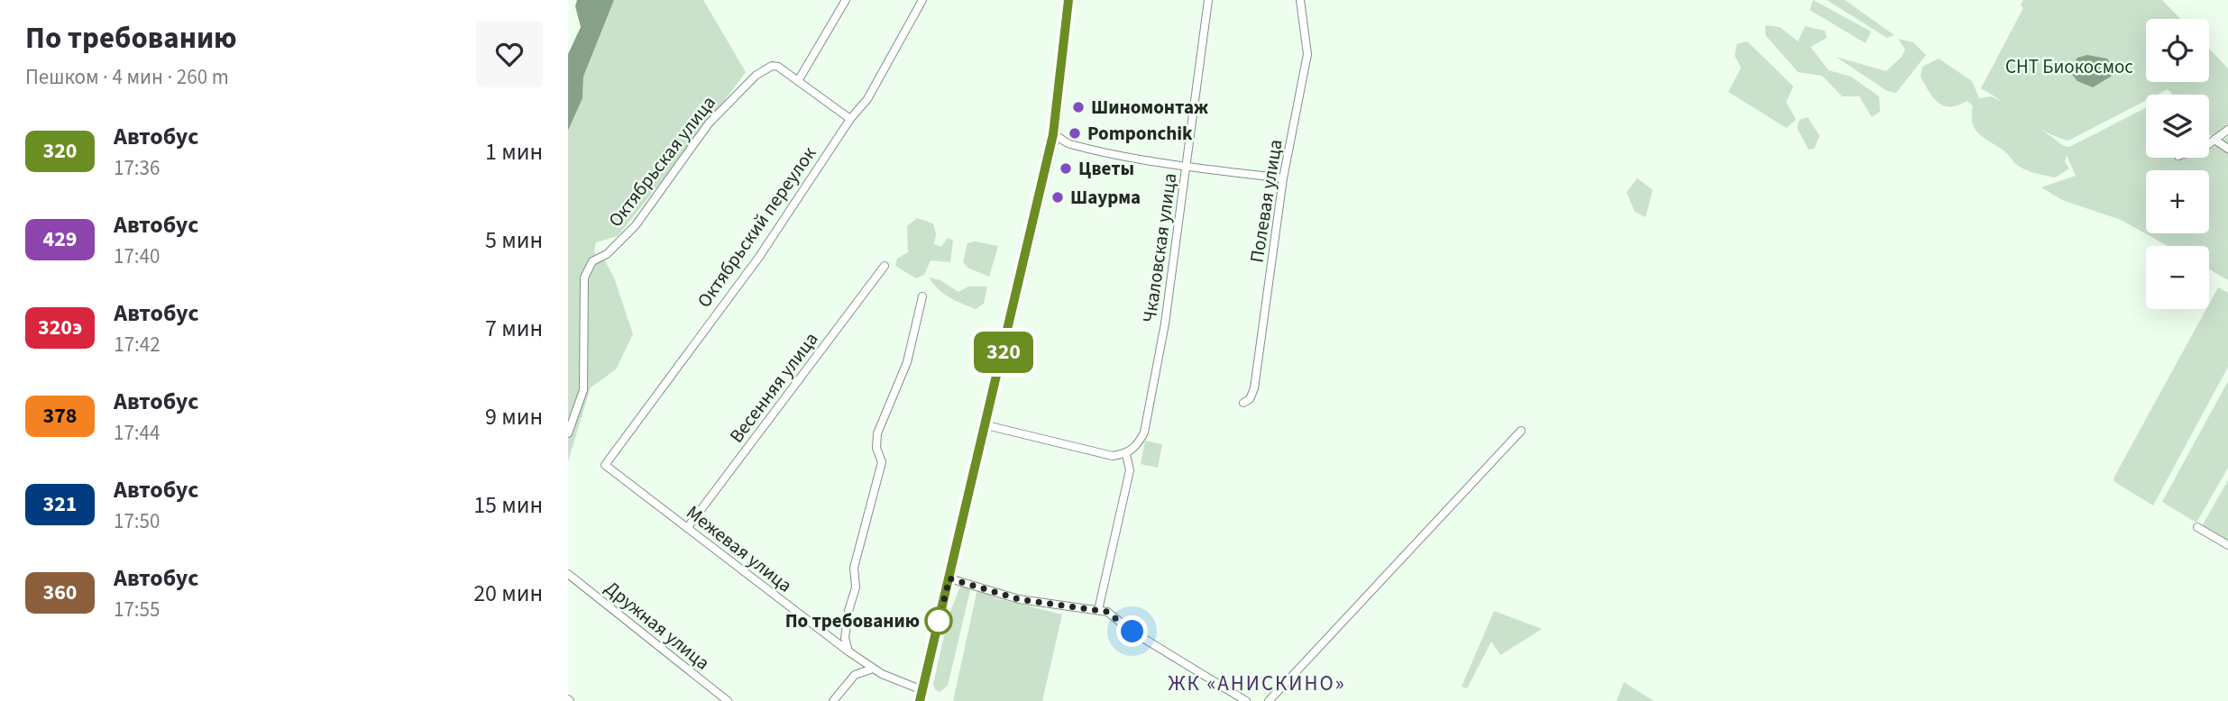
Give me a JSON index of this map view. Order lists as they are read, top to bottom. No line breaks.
{"streets":{"street":["Октябрьская улица","Полевая улица","Октябрьский переулок","Чкаловская улица","Весенняя улица","Межевая улица","Дружная улица"]},"crossings":[["Октябрьский переулок","Межевая улица"],["Весенняя улица","Межевая улица"]],"districts":["ЖК «АНИСКИНО»"],"parks":["СНТ Биокосмос"],"places":["Шиномонтаж","Pomponchik","Цветы","Шаурма","По требованию"],"lines":["bus line 320"],"page":{"heading":["По требованию","Пешком · 4 мин · 260 m"],"on_map":"320","map_buttons":["+","−"],"list":[{"mark":"320","name":"Автобус","note":"17:36","value":"1 мин"},{"mark":"429","name":"Автобус","note":"17:40","value":"5 мин"},{"mark":"320э","name":"Автобус","note":"17:42","value":"7 мин"},{"mark":"378","name":"Автобус","note":"17:44","value":"9 мин"},{"mark":"321","name":"Автобус","note":"17:50","value":"15 мин"},{"mark":"360","name":"Автобус","note":"17:55","value":"20 мин"}]}}
